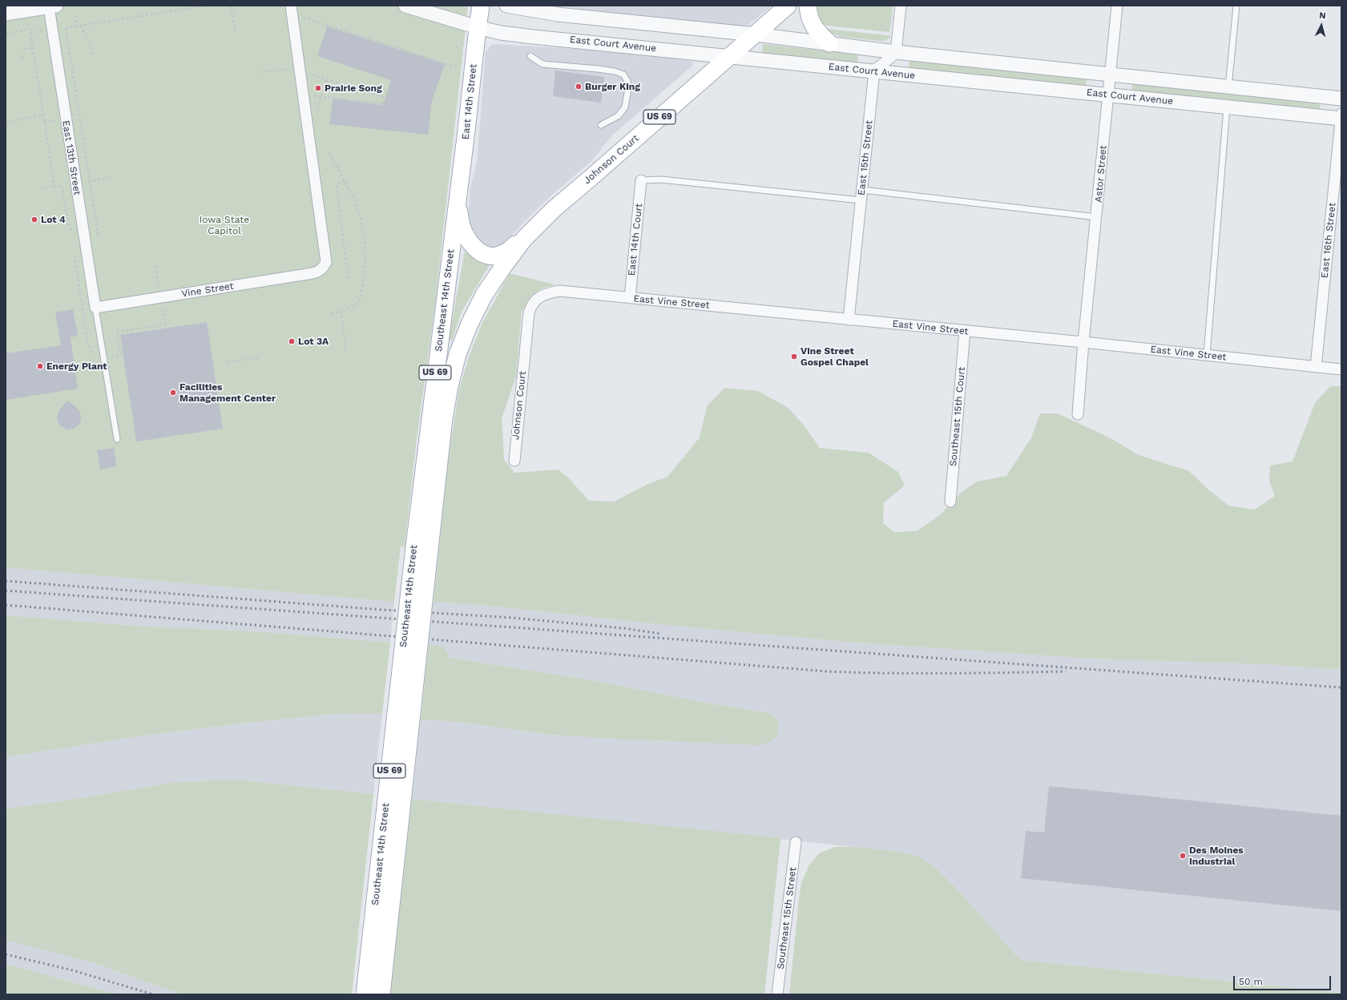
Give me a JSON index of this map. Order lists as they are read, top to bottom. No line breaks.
{"streets":{"main road":["East 14th Street","US 69","Johnson Court","Southeast 14th Street"],"street":["East Court Avenue","East 13th Street","East 15th Street","Astor Street","East 14th Court","East 16th Street","Vine Street","East Vine Street","Southeast 15th Court","Southeast 15th Street"]},"crossings":[["East Court Avenue","East 14th Street"],["East Court Avenue","East 15th Street"],["East Court Avenue","Johnson Court"],["East Court Avenue","Astor Street"],["East Court Avenue","East 16th Street"],["East 14th Street","Southeast 14th Street"],["East 13th Street","Vine Street"],["East 15th Street","East Vine Street"],["Johnson Court","Southeast 14th Street"],["Johnson Court","East Vine Street"],["Astor Street","East Vine Street"],["East 14th Court","East Vine Street"],["East 16th Street","East Vine Street"],["East Vine Street","Southeast 15th Court"]],"parks":["Iowa State Capitol"],"places":["Burger King","Prairie Song","Lot 4","Lot 3A","Vine Street Gospel Chapel","Energy Plant","Facilities Management Center","Des Moines Industrial"],"scale_bar":"50 m","north":"top"}
